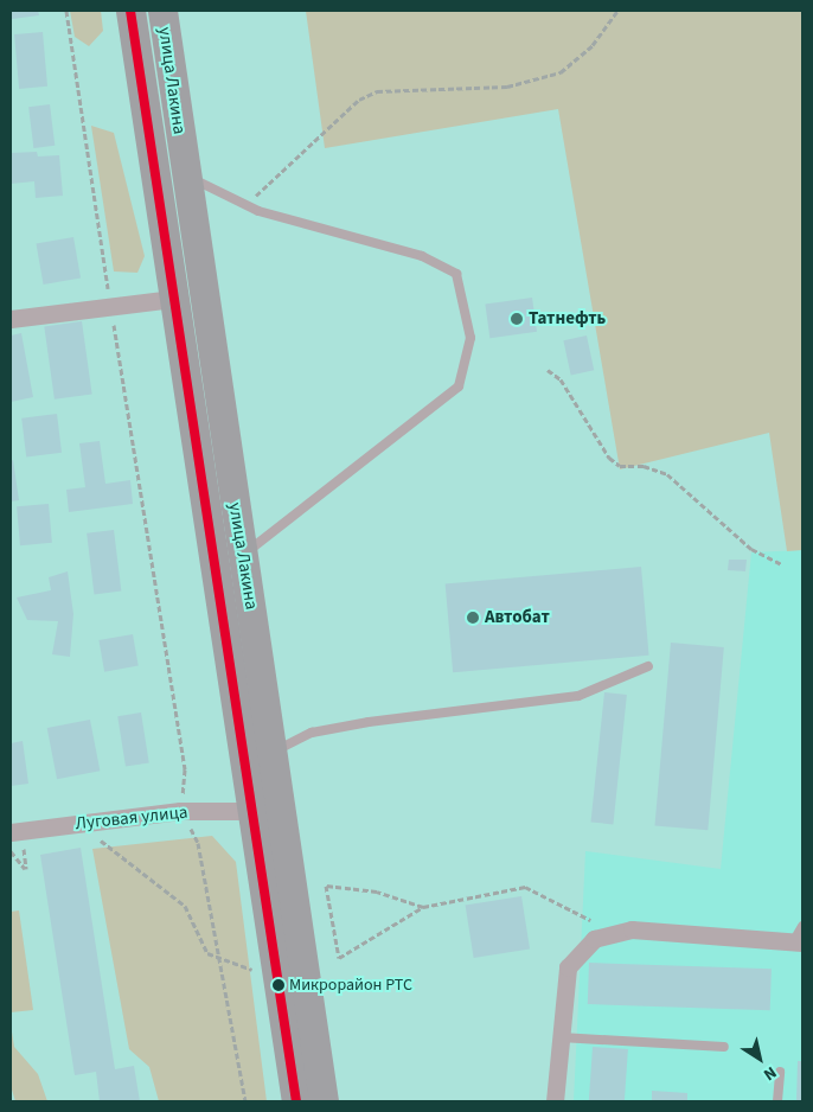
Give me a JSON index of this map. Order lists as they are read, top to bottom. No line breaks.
{"streets":{"highway":["улица Лакина"],"street":["Луговая улица"]},"crossings":[["улица Лакина","Луговая улица"]],"places":["Татнефть","Автобат","Микрорайон РТС"],"north":"bottom right"}
